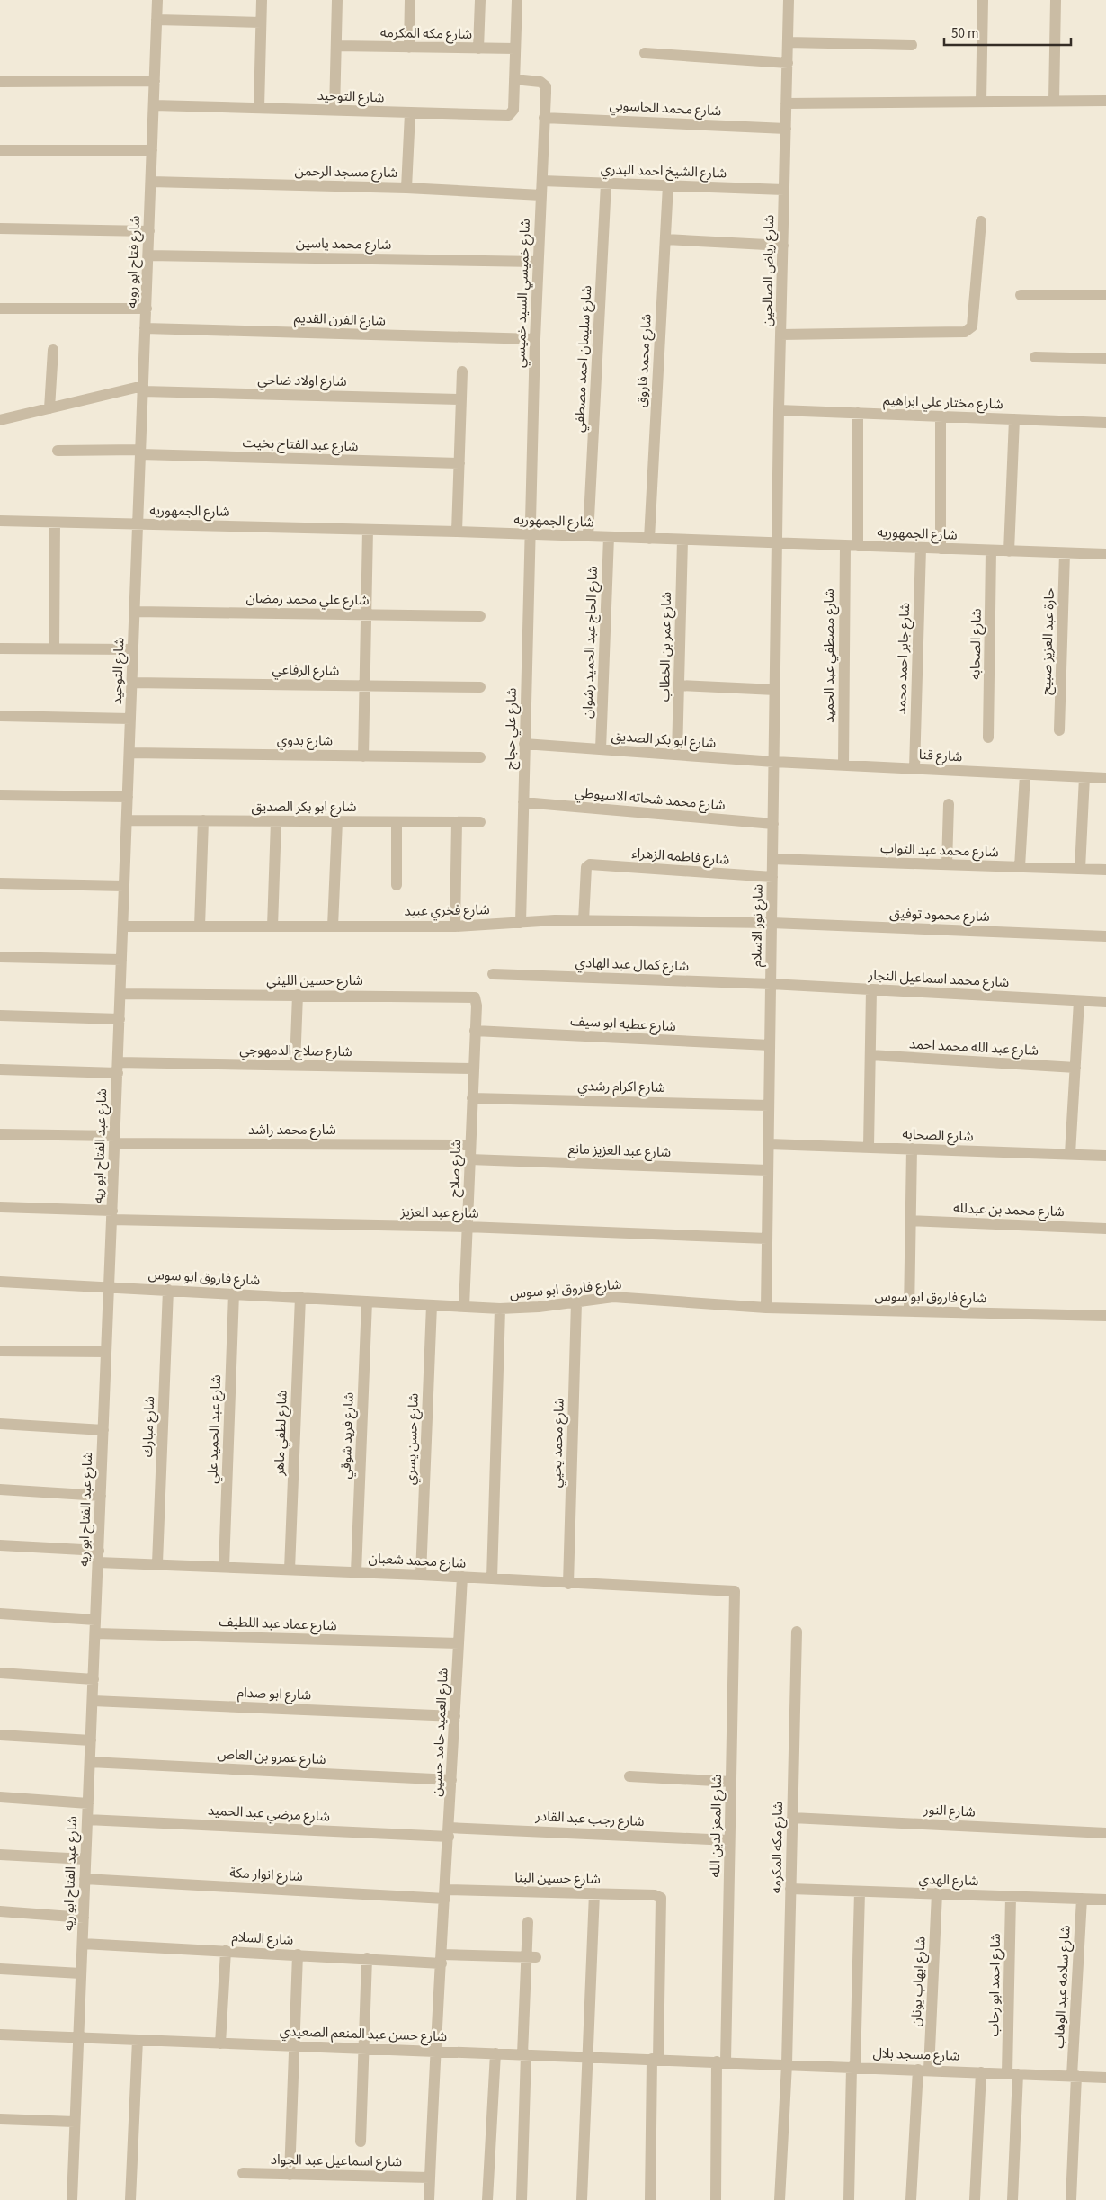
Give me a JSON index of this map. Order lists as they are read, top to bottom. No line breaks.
{"streets":{"street":["شارع مكه المكرمه","شارع التوحيد","شارع محمد الحاسوبي","شارع الشيخ احمد البدري","شارع مسجد الرحمن","شارع محمد ياسين","شارع فتاح ابو رويه","شارع رياض الصالحين","شارع خميسي السيد خميسي","شارع الفرن القديم","شارع سليمان احمد مصطفي","شارع محمد فاروق","شارع اولاد ضاحي","شارع مختار علي ابراهيم","شارع عبد الفتاح بخيت","شارع الجمهوريه","شارع علي محمد رمضان","حارة عبد العزيز صبيح","شارع الحاج عبد الحميد رشوان","شارع الصحابه","شارع عمر بن الخطاب","شارع مصطفي عبد الحميد","شارع جابر احمد محمد","شارع الرفاعي","شارع علي حجاج","شارع ابو بكر الصديق","شارع بدوي","شارع قنا","شارع محمد شحاته الاسيوطي","شارع محمد عبد التواب","شارع فاطمه الزهراء","شارع فخري عبيد","شارع محمود توفيق","شارع نور الاسلام","شارع كمال عبد الهادي","شارع محمد اسماعيل النجار","شارع حسين الليثي","شارع عطيه ابو سيف","شارع عبد الله محمد احمد","شارع صلاح الدمهوجي","شارع اكرام رشدي","شارع محمد راشد","شارع عبد الفتاح ابو ريه","شارع عبد العزيز مانع","شارع صلاح","شارع محمد بن عبدلله","شارع عبد العزيز","شارع فاروق ابو سوس","شارع مبارك","شارع عبد الحميد علي","شارع لطفي ماهر","شارع فريد شوقي","شارع حسن يسري","شارع محمد يحيي","شارع محمد شعبان","شارع عماد عبد اللطيف","شارع ابو صدام","شارع العميد حامد حسين","شارع عمرو بن العاص","شارع النور","شارع مرضي عبد الحميد","شارع رجب عبد القادر","شارع المعز لدين الله","شارع انوار مكة","شارع حسين البنا","شارع الهدي","شارع السلام","شارع ايهاب يونان","شارع احمد ابو رحاب","شارع سلامه عبد الوهاب","شارع حسن عبد المنعم الصعيدي","شارع مسجد بلال","شارع اسماعيل عبد الجواد"]},"crossings":[["شارع مكه المكرمه","شارع النور"],["شارع مكه المكرمه","شارع الهدي"],["شارع مكه المكرمه","شارع مسجد بلال"],["شارع التوحيد","شارع فتاح ابو رويه"],["شارع التوحيد","شارع خميسي السيد خميسي"],["شارع التوحيد","شارع الجمهوريه"],["شارع التوحيد","شارع علي محمد رمضان"],["شارع التوحيد","شارع الرفاعي"],["شارع التوحيد","شارع ابو بكر الصديق"],["شارع التوحيد","شارع بدوي"],["شارع التوحيد","شارع عبد الفتاح ابو ريه"],["شارع محمد الحاسوبي","شارع رياض الصالحين"],["شارع محمد الحاسوبي","شارع خميسي السيد خميسي"],["شارع الشيخ احمد البدري","شارع رياض الصالحين"],["شارع الشيخ احمد البدري","شارع خميسي السيد خميسي"],["شارع الشيخ احمد البدري","شارع سليمان احمد مصطفي"],["شارع الشيخ احمد البدري","شارع محمد فاروق"],["شارع مسجد الرحمن","شارع فتاح ابو رويه"],["شارع مسجد الرحمن","شارع خميسي السيد خميسي"],["شارع محمد ياسين","شارع فتاح ابو رويه"],["شارع محمد ياسين","شارع خميسي السيد خميسي"],["شارع فتاح ابو رويه","شارع الفرن القديم"],["شارع فتاح ابو رويه","شارع اولاد ضاحي"],["شارع فتاح ابو رويه","شارع عبد الفتاح بخيت"],["شارع فتاح ابو رويه","شارع الجمهوريه"],["شارع رياض الصالحين","شارع مختار علي ابراهيم"],["شارع رياض الصالحين","شارع الجمهوريه"],["شارع رياض الصالحين","شارع نور الاسلام"],["شارع خميسي السيد خميسي","شارع الفرن القديم"],["شارع خميسي السيد خميسي","شارع الجمهوريه"],["شارع خميسي السيد خميسي","شارع علي حجاج"],["شارع سليمان احمد مصطفي","شارع الجمهوريه"],["شارع محمد فاروق","شارع الجمهوريه"],["شارع الجمهوريه","حارة عبد العزيز صبيح"],["شارع الجمهوريه","شارع الحاج عبد الحميد رشوان"],["شارع الجمهوريه","شارع الصحابه"],["شارع الجمهوريه","شارع عمر بن الخطاب"],["شارع الجمهوريه","شارع مصطفي عبد الحميد"],["شارع الجمهوريه","شارع جابر احمد محمد"],["شارع الجمهوريه","شارع علي حجاج"],["شارع الجمهوريه","شارع نور الاسلام"],["شارع الحاج عبد الحميد رشوان","شارع ابو بكر الصديق"],["شارع الصحابه","شارع نور الاسلام"],["شارع عمر بن الخطاب","شارع ابو بكر الصديق"],["شارع مصطفي عبد الحميد","شارع قنا"],["شارع جابر احمد محمد","شارع قنا"],["شارع علي حجاج","شارع ابو بكر الصديق"],["شارع علي حجاج","شارع محمد شحاته الاسيوطي"],["شارع علي حجاج","شارع فخري عبيد"],["شارع ابو بكر الصديق","شارع قنا"],["شارع ابو بكر الصديق","شارع نور الاسلام"],["شارع ابو بكر الصديق","شارع عبد الفتاح ابو ريه"],["شارع قنا","شارع نور الاسلام"],["شارع محمد شحاته الاسيوطي","شارع نور الاسلام"],["شارع محمد عبد التواب","شارع نور الاسلام"],["شارع فاطمه الزهراء","شارع فخري عبيد"],["شارع فاطمه الزهراء","شارع نور الاسلام"],["شارع فخري عبيد","شارع محمود توفيق"],["شارع فخري عبيد","شارع نور الاسلام"],["شارع فخري عبيد","شارع عبد الفتاح ابو ريه"],["شارع محمود توفيق","شارع نور الاسلام"],["شارع نور الاسلام","شارع كمال عبد الهادي"],["شارع نور الاسلام","شارع محمد اسماعيل النجار"],["شارع نور الاسلام","شارع عطيه ابو سيف"],["شارع نور الاسلام","شارع اكرام رشدي"],["شارع نور الاسلام","شارع عبد العزيز مانع"],["شارع نور الاسلام","شارع عبد العزيز"],["شارع نور الاسلام","شارع فاروق ابو سوس"],["شارع كمال عبد الهادي","شارع محمد اسماعيل النجار"],["شارع حسين الليثي","شارع عطيه ابو سيف"],["شارع حسين الليثي","شارع عبد الفتاح ابو ريه"],["شارع حسين الليثي","شارع صلاح"],["شارع عطيه ابو سيف","شارع صلاح"],["شارع صلاح الدمهوجي","شارع عبد الفتاح ابو ريه"],["شارع صلاح الدمهوجي","شارع صلاح"],["شارع اكرام رشدي","شارع صلاح"],["شارع محمد راشد","شارع عبد الفتاح ابو ريه"],["شارع محمد راشد","شارع صلاح"],["شارع عبد الفتاح ابو ريه","شارع عبد العزيز"],["شارع عبد الفتاح ابو ريه","شارع فاروق ابو سوس"],["شارع عبد الفتاح ابو ريه","شارع محمد شعبان"],["شارع عبد الفتاح ابو ريه","شارع عماد عبد اللطيف"],["شارع عبد الفتاح ابو ريه","شارع ابو صدام"],["شارع عبد الفتاح ابو ريه","شارع عمرو بن العاص"],["شارع عبد الفتاح ابو ريه","شارع مرضي عبد الحميد"],["شارع عبد الفتاح ابو ريه","شارع انوار مكة"],["شارع عبد الفتاح ابو ريه","شارع السلام"],["شارع عبد الفتاح ابو ريه","شارع حسن عبد المنعم الصعيدي"],["شارع عبد العزيز مانع","شارع صلاح"],["شارع صلاح","شارع عبد العزيز"],["شارع صلاح","شارع فاروق ابو سوس"],["شارع فاروق ابو سوس","شارع مبارك"],["شارع فاروق ابو سوس","شارع عبد الحميد علي"],["شارع فاروق ابو سوس","شارع لطفي ماهر"],["شارع فاروق ابو سوس","شارع فريد شوقي"],["شارع فاروق ابو سوس","شارع حسن يسري"],["شارع فاروق ابو سوس","شارع محمد يحيي"],["شارع مبارك","شارع محمد شعبان"],["شارع عبد الحميد علي","شارع محمد شعبان"],["شارع لطفي ماهر","شارع محمد شعبان"],["شارع فريد شوقي","شارع محمد شعبان"],["شارع حسن يسري","شارع محمد شعبان"],["شارع محمد يحيي","شارع محمد شعبان"],["شارع محمد شعبان","شارع العميد حامد حسين"],["شارع محمد شعبان","شارع المعز لدين الله"],["شارع عماد عبد اللطيف","شارع العميد حامد حسين"],["شارع ابو صدام","شارع العميد حامد حسين"],["شارع العميد حامد حسين","شارع عمرو بن العاص"],["شارع العميد حامد حسين","شارع مرضي عبد الحميد"],["شارع العميد حامد حسين","شارع رجب عبد القادر"],["شارع العميد حامد حسين","شارع انوار مكة"],["شارع العميد حامد حسين","شارع حسين البنا"],["شارع العميد حامد حسين","شارع السلام"],["شارع العميد حامد حسين","شارع حسن عبد المنعم الصعيدي"],["شارع العميد حامد حسين","شارع اسماعيل عبد الجواد"],["شارع مرضي عبد الحميد","شارع رجب عبد القادر"],["شارع رجب عبد القادر","شارع المعز لدين الله"],["شارع المعز لدين الله","شارع حسن عبد المنعم الصعيدي"],["شارع المعز لدين الله","شارع مسجد بلال"],["شارع انوار مكة","شارع حسين البنا"],["شارع حسين البنا","شارع حسن عبد المنعم الصعيدي"],["شارع الهدي","شارع ايهاب يونان"],["شارع الهدي","شارع احمد ابو رحاب"],["شارع الهدي","شارع سلامه عبد الوهاب"],["شارع ايهاب يونان","شارع مسجد بلال"],["شارع احمد ابو رحاب","شارع مسجد بلال"],["شارع سلامه عبد الوهاب","شارع مسجد بلال"],["شارع حسن عبد المنعم الصعيدي","شارع مسجد بلال"]],"scale_bar":"50 m"}
